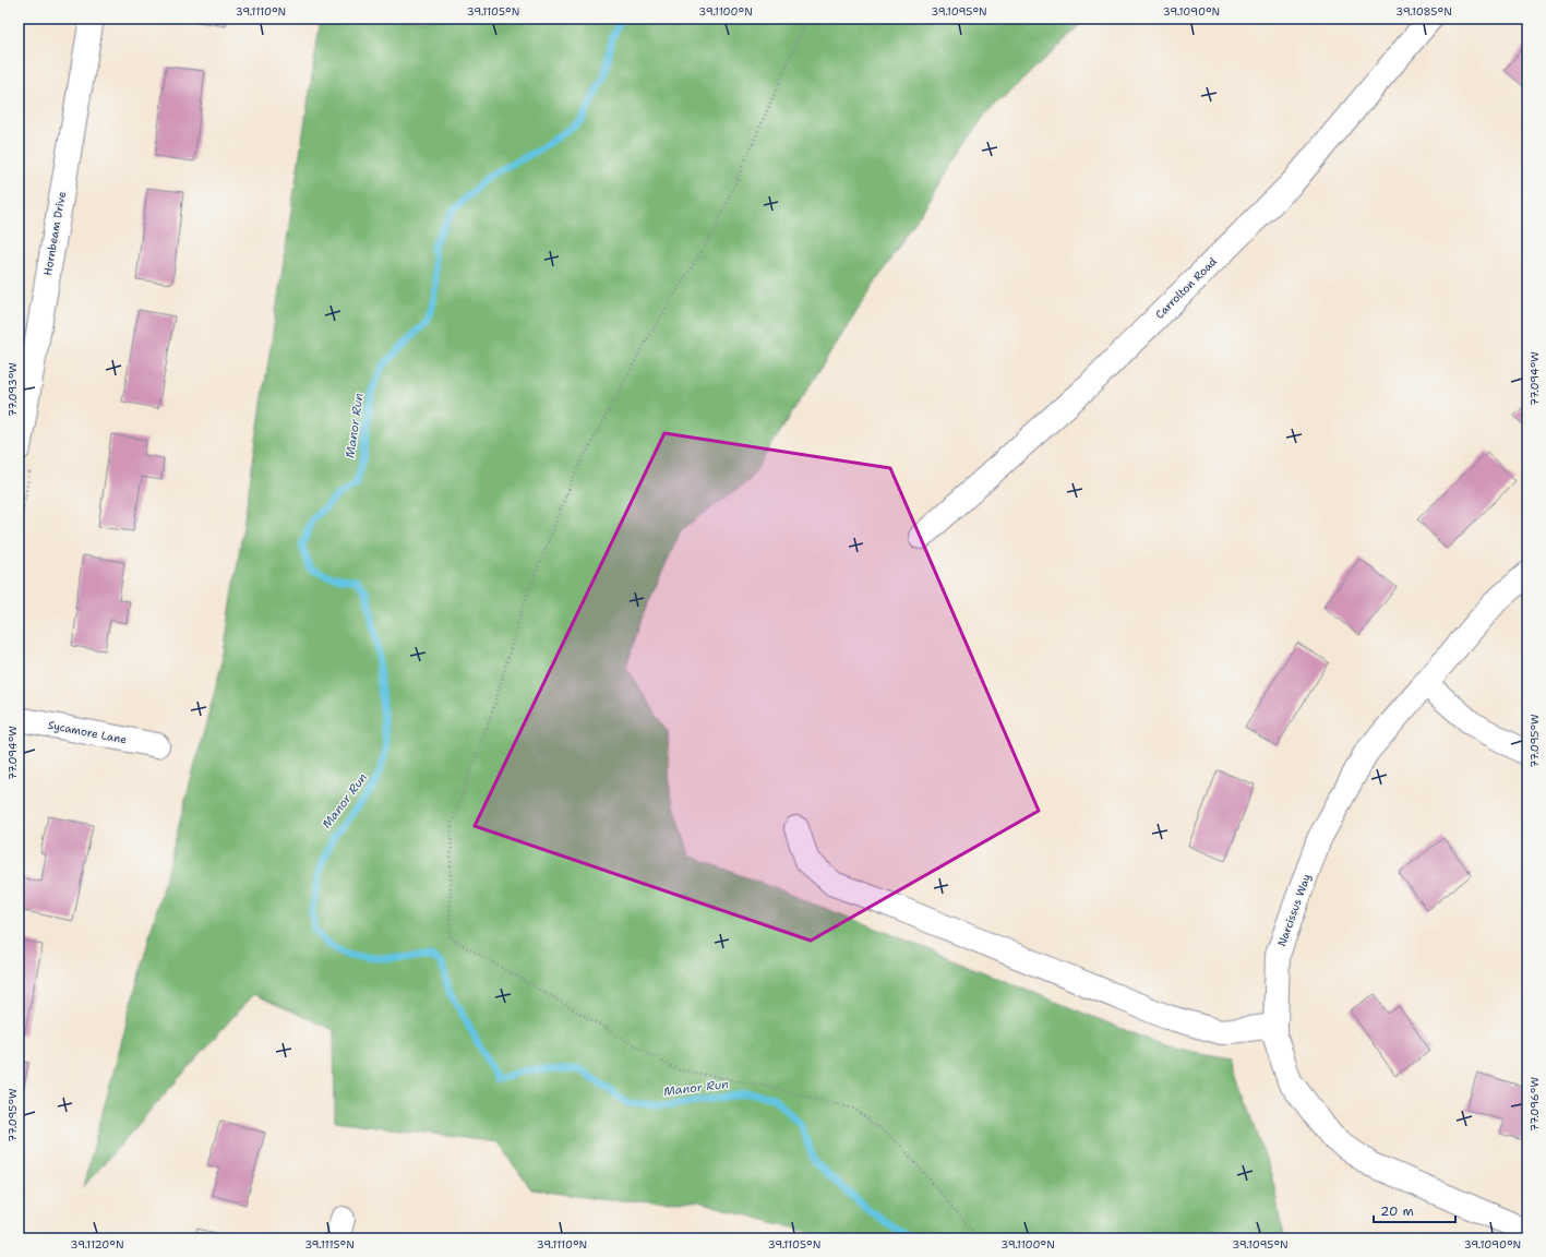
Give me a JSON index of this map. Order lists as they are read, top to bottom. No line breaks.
{"streets":{"street":["Hornbeam Drive","Carrolton Road","Sycamore Lane","Narcissus Way"]},"water":["Manor Run"],"scale_bar":"20 m","coordinates":["39.1110°N","39.1105°N","39.1100°N","39.1095°N","39.1090°N","39.1085°N","77.094°W","77.093°W","77.095°W","77.096°W","39.1120°N","39.1115°N"]}
